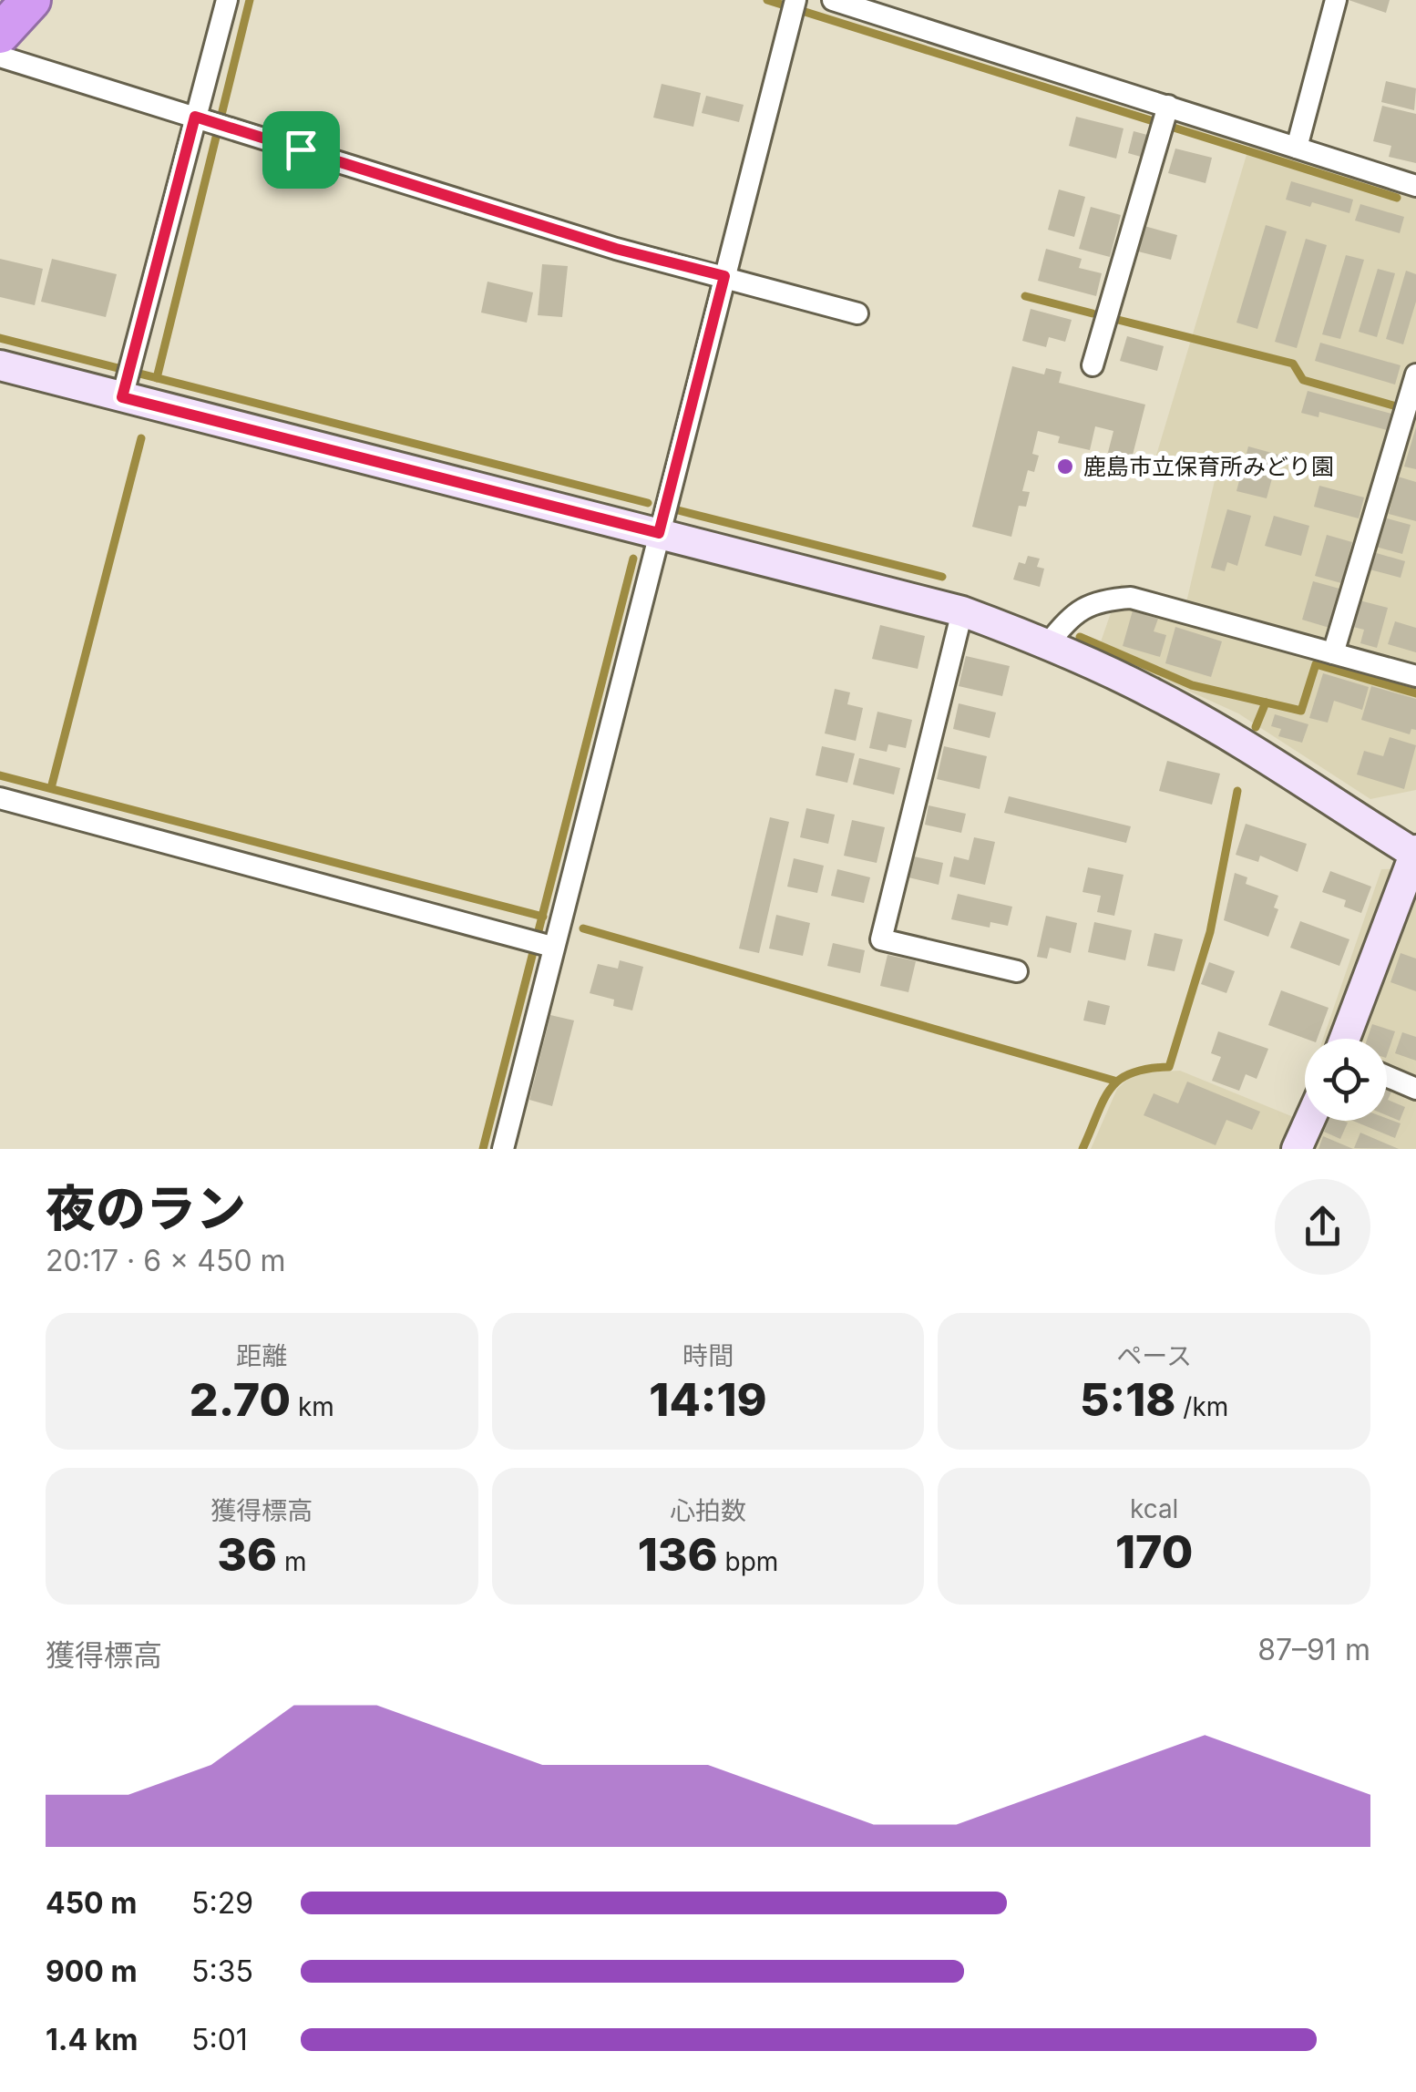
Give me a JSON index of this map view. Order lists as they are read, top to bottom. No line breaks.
{"places":["鹿島市立保育所みどり園"],"page":{"heading":["夜のラン","20:17 · 6 × 450 m"],"stats":[["距離","2.70 km"],["時間","14:19"],["ペース","5:18 /km"],["獲得標高","36 m"],["心拍数","136 bpm"],["kcal","170"]],"chart":["獲得標高","87–91 m"],"list":[{"name":"450 m","note":"5:29"},{"name":"900 m","note":"5:35"},{"name":"1.4 km","note":"5:01"}]}}
